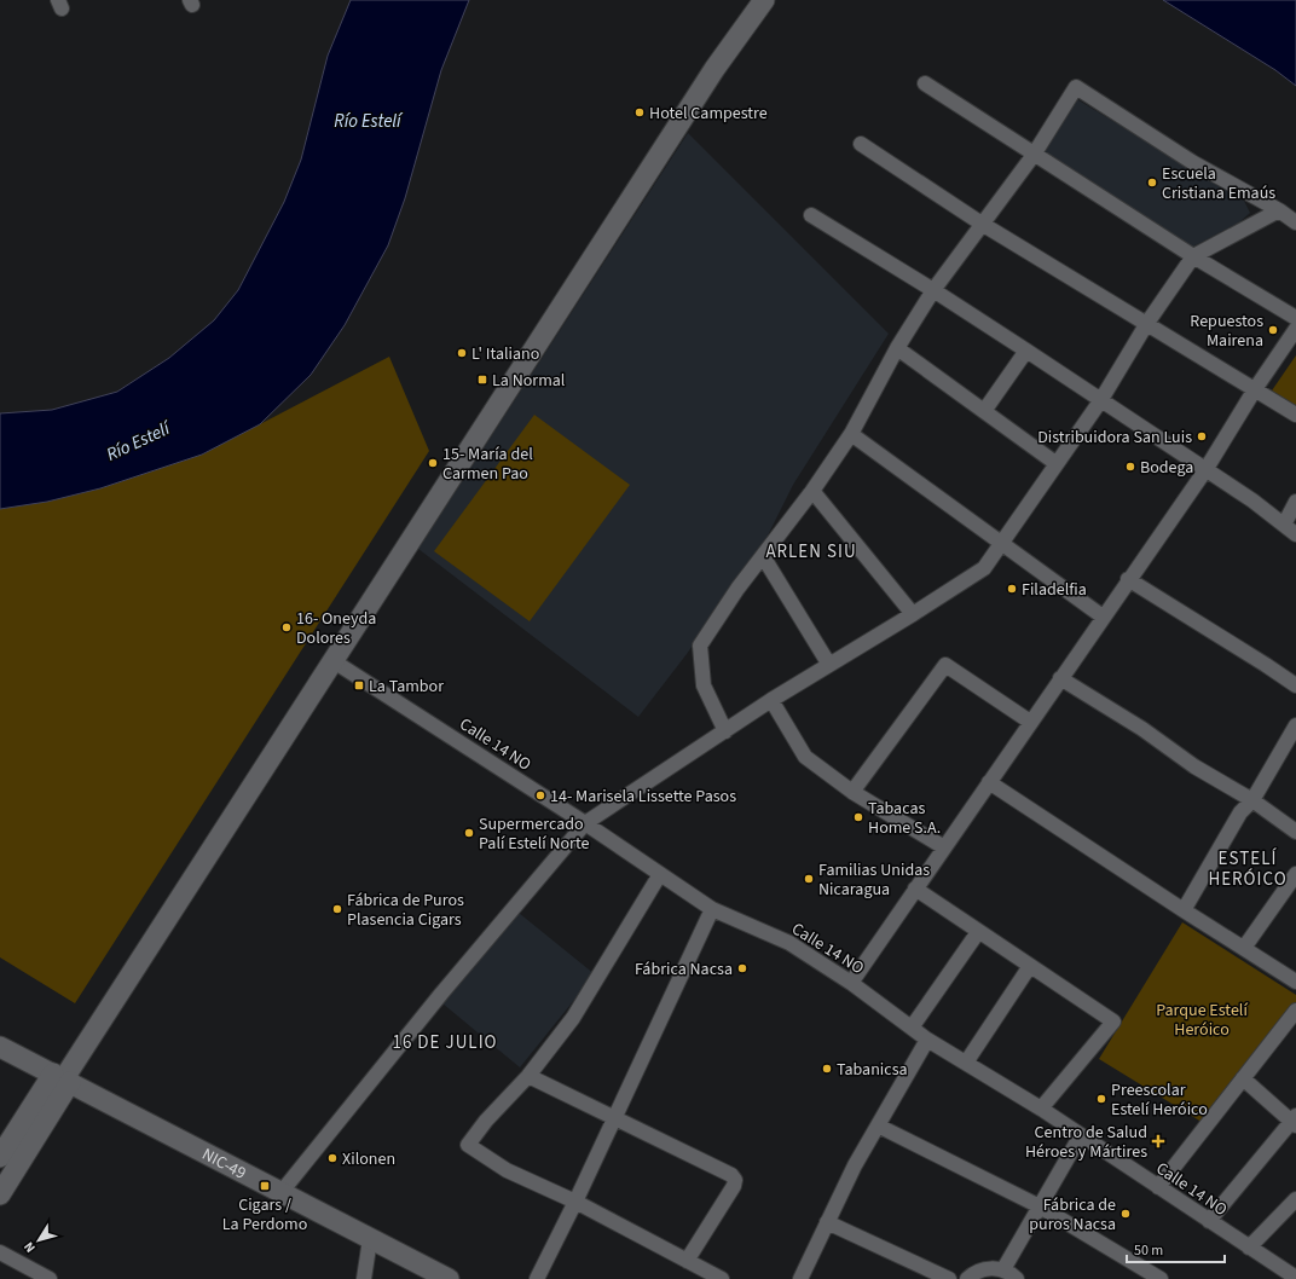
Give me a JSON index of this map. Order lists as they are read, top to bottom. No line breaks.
{"streets":{"street":["Calle 14 NO","NIC-49"]},"districts":["ARLEN SIU","ESTELÍ HERÓICO","16 DE JULIO"],"water":["Río Estelí"],"parks":["Parque Estelí Heróico"],"places":{"other":["Hotel Campestre","Escuela Cristiana Emaús","Repuestos Mairena","L' Italiano","Distribuidora San Luis","15- María del Carmen Pao","Bodega","Filadelfia","16- Oneyda Dolores","14- Marisela Lissette Pasos","Tabacas Home S.A.","Supermercado Palí Estelí Norte","Familias Unidas Nicaragua","Fábrica de Puros Plasencia Cigars","Fábrica Nacsa","Tabanicsa","Preescolar Estelí Heróico","Xilonen","Fábrica de puros Nacsa"],"transit":["La Normal","La Tambor","Cigars / La Perdomo"],"health":["Centro de Salud Héroes y Mártires"]},"scale_bar":"50 m","north":"bottom left"}
